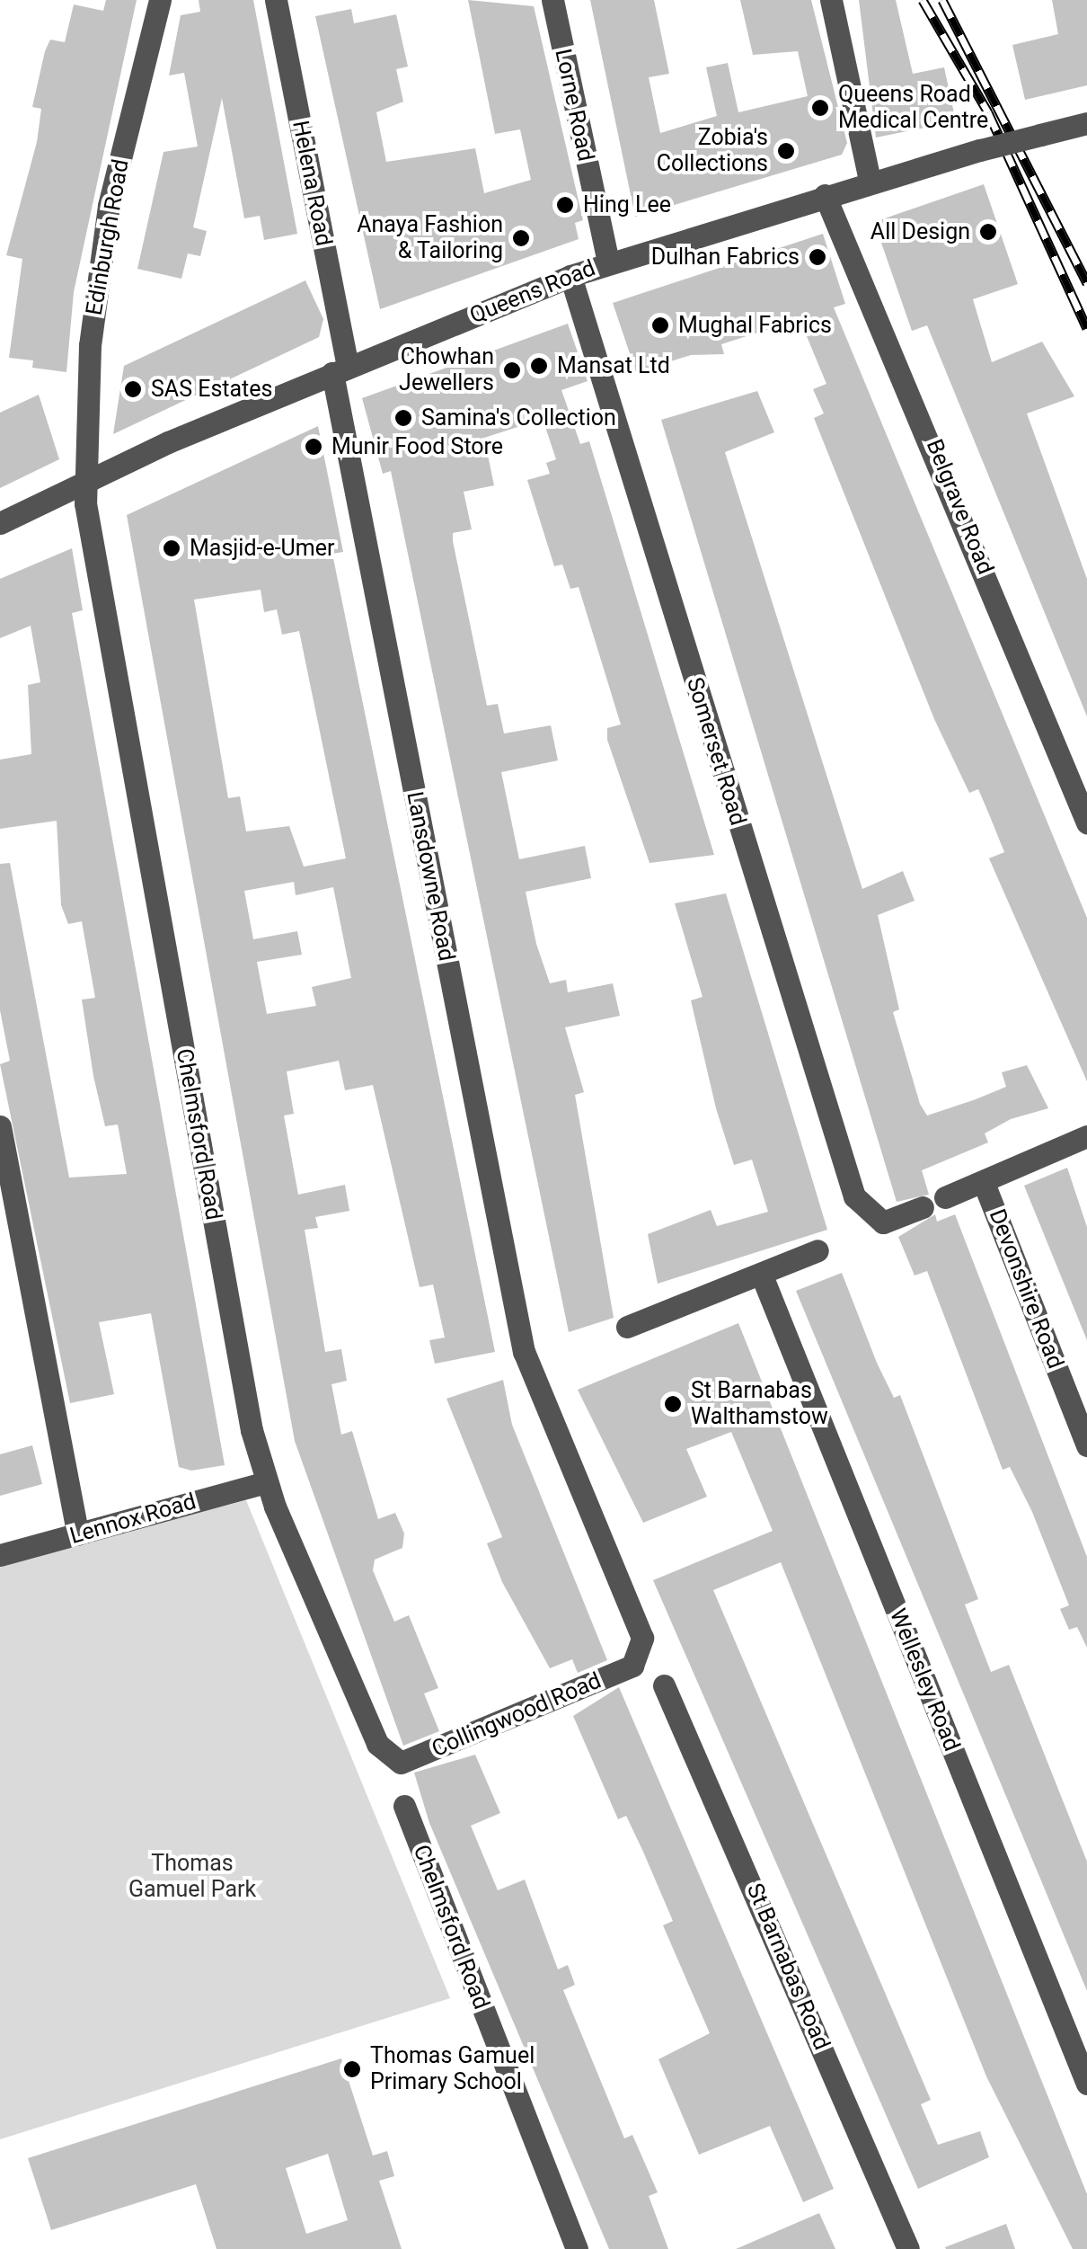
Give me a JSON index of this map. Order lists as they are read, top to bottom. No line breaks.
{"streets":{"street":["Lorne Road","Helena Road","Edinburgh Road","Queens Road","Belgrave Road","Somerset Road","Lansdowne Road","Chelmsford Road","Devonshire Road","Lennox Road","Wellesley Road","Collingwood Road","St Barnabas Road"]},"crossings":[["Lorne Road","Queens Road"],["Helena Road","Queens Road"],["Helena Road","Lansdowne Road"],["Edinburgh Road","Queens Road"],["Edinburgh Road","Chelmsford Road"],["Queens Road","Belgrave Road"],["Queens Road","Somerset Road"],["Queens Road","Lansdowne Road"],["Queens Road","Chelmsford Road"],["Lansdowne Road","Collingwood Road"],["Chelmsford Road","Lennox Road"],["Chelmsford Road","Collingwood Road"]],"parks":["Thomas Gamuel Park"],"places":["Queens Road Medical Centre","Zobia's Collections","Hing Lee","All Design","Anaya Fashion & Tailoring","Dulhan Fabrics","Mughal Fabrics","Mansat Ltd","Chowhan Jewellers","SAS Estates","Samina's Collection","Munir Food Store","Masjid-e-Umer","St Barnabas Walthamstow","Thomas Gamuel Primary School"]}
